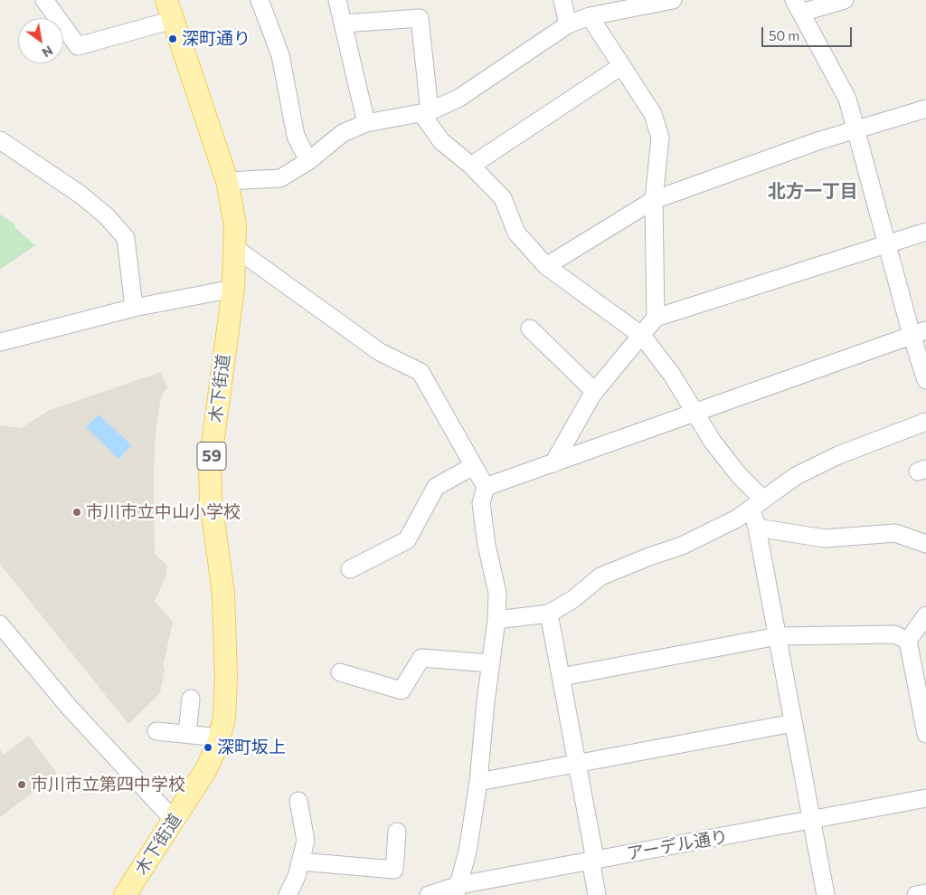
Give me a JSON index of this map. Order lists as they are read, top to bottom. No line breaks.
{"streets":{"main road":["木下街道","59"],"street":["アーデル通り"]},"districts":["北方一丁目"],"places":["深町通り","市川市立中山小学校","深町坂上","市川市立第四中学校"],"scale_bar":"50 m","north":"bottom right"}
